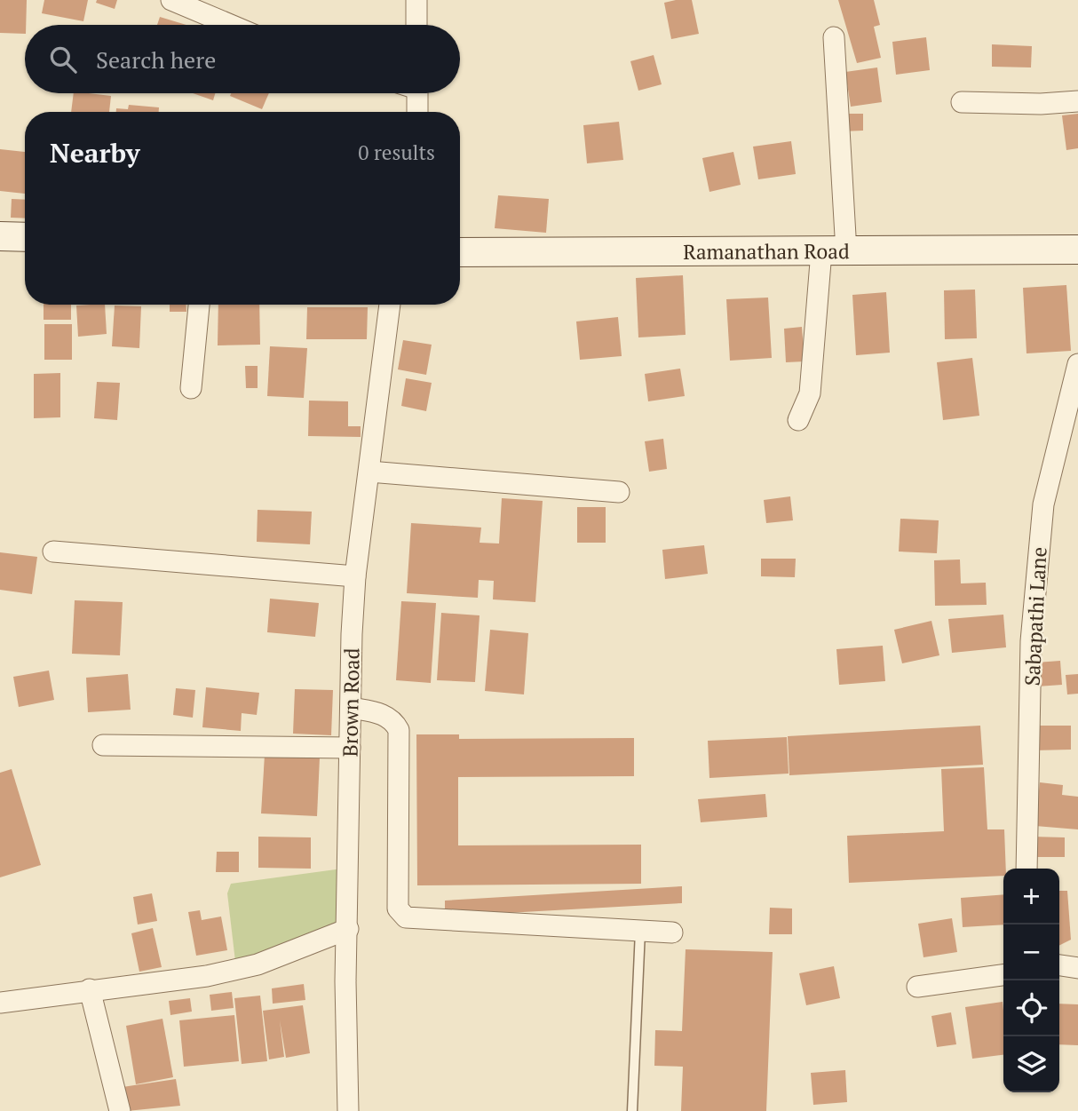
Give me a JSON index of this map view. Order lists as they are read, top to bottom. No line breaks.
{"streets":{"main road":["Ramanathan Road"],"street":["Sabapathi Lane","Brown Road"]},"page":{"search":"Search here","heading":["Nearby","0 results"],"map_buttons":["+","−"]}}
